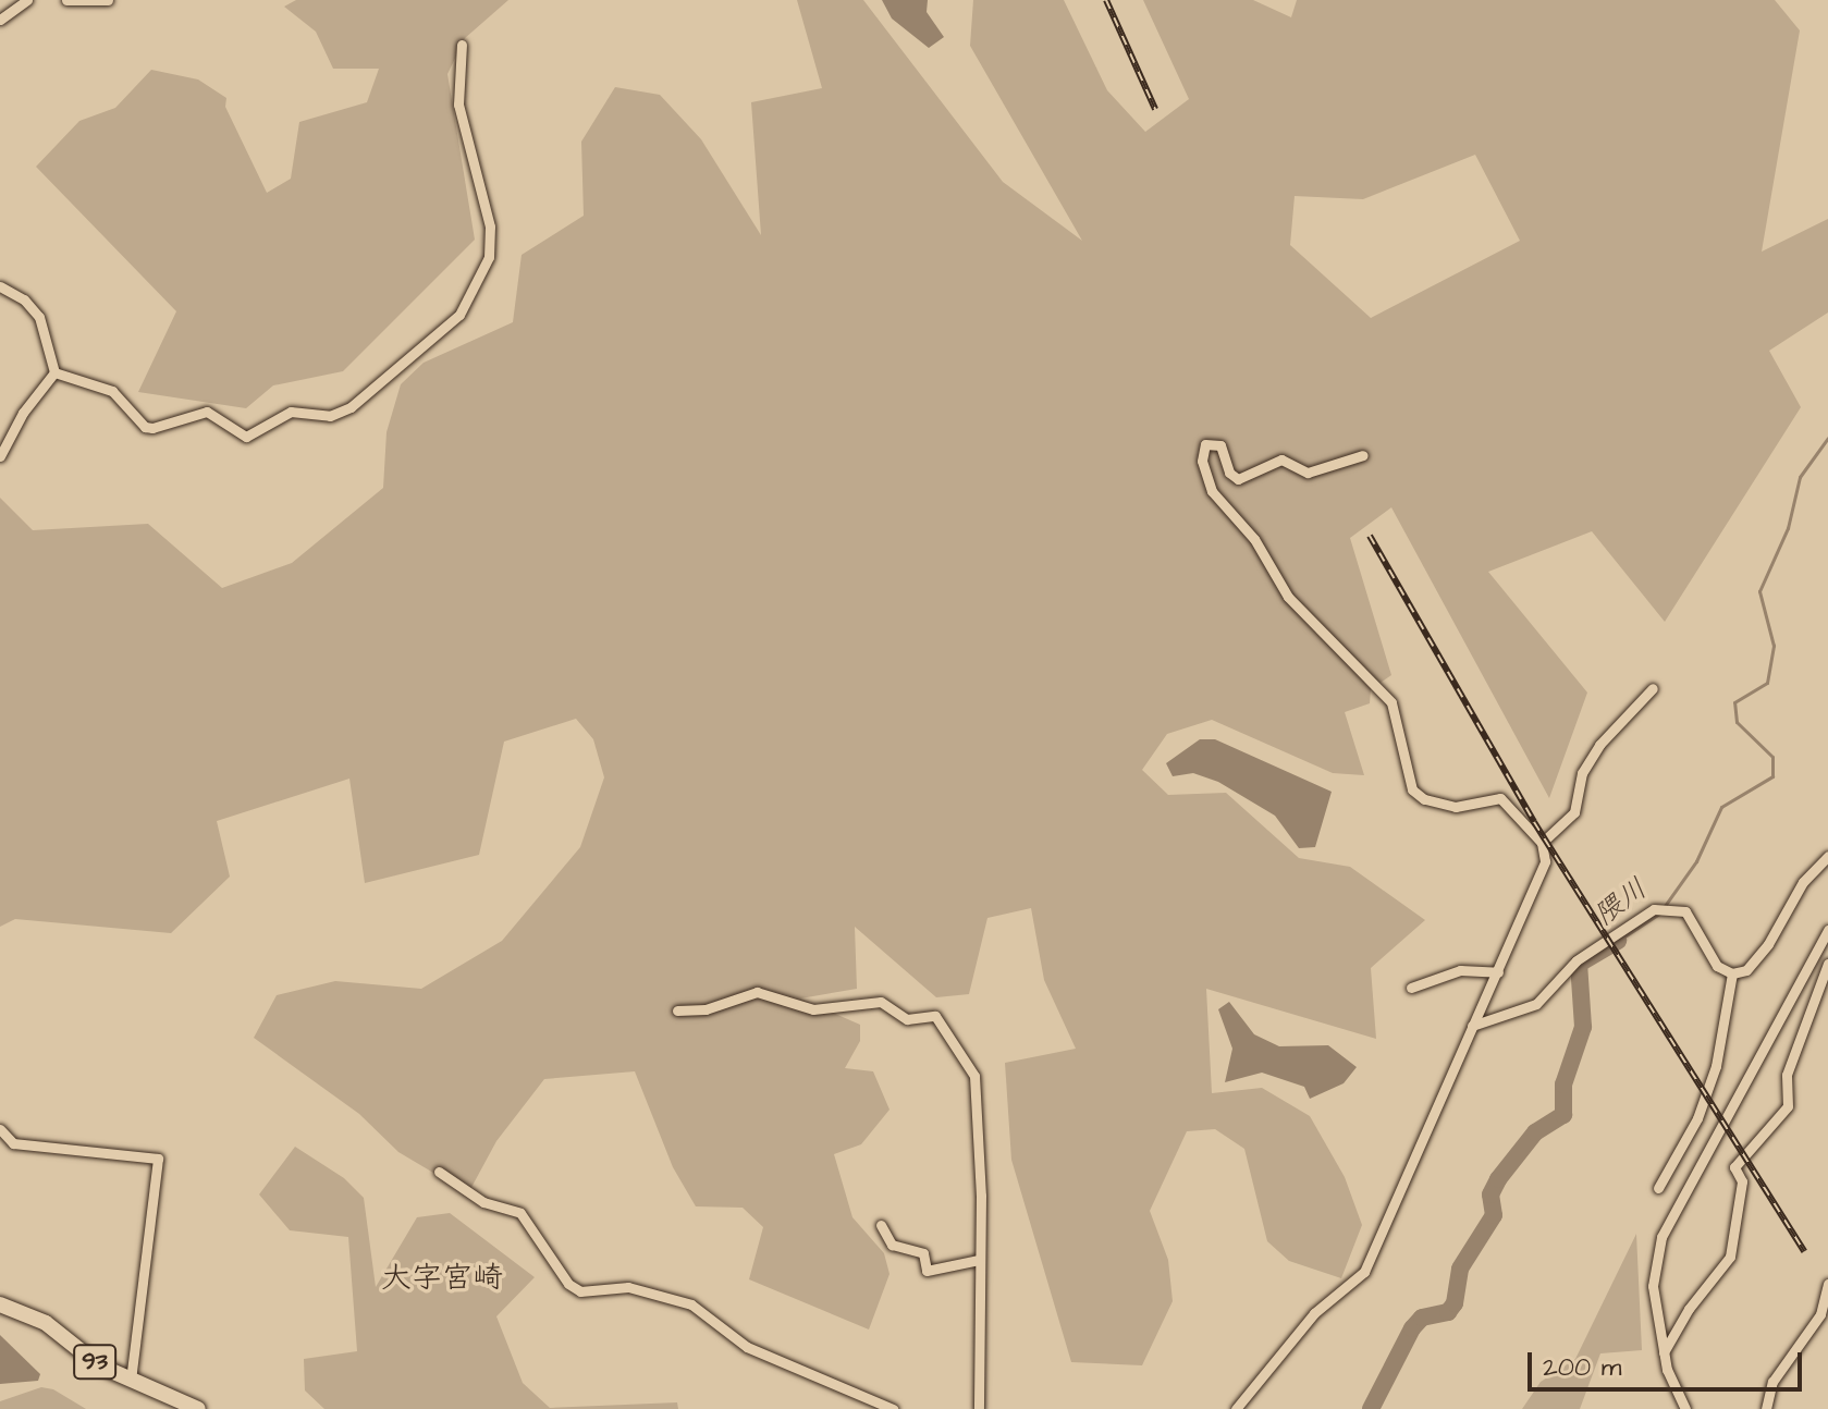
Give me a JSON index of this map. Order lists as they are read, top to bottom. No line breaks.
{"streets":{"main road":["93"]},"districts":["大字宮崎"],"water":["隈川"],"scale_bar":"200 m"}
